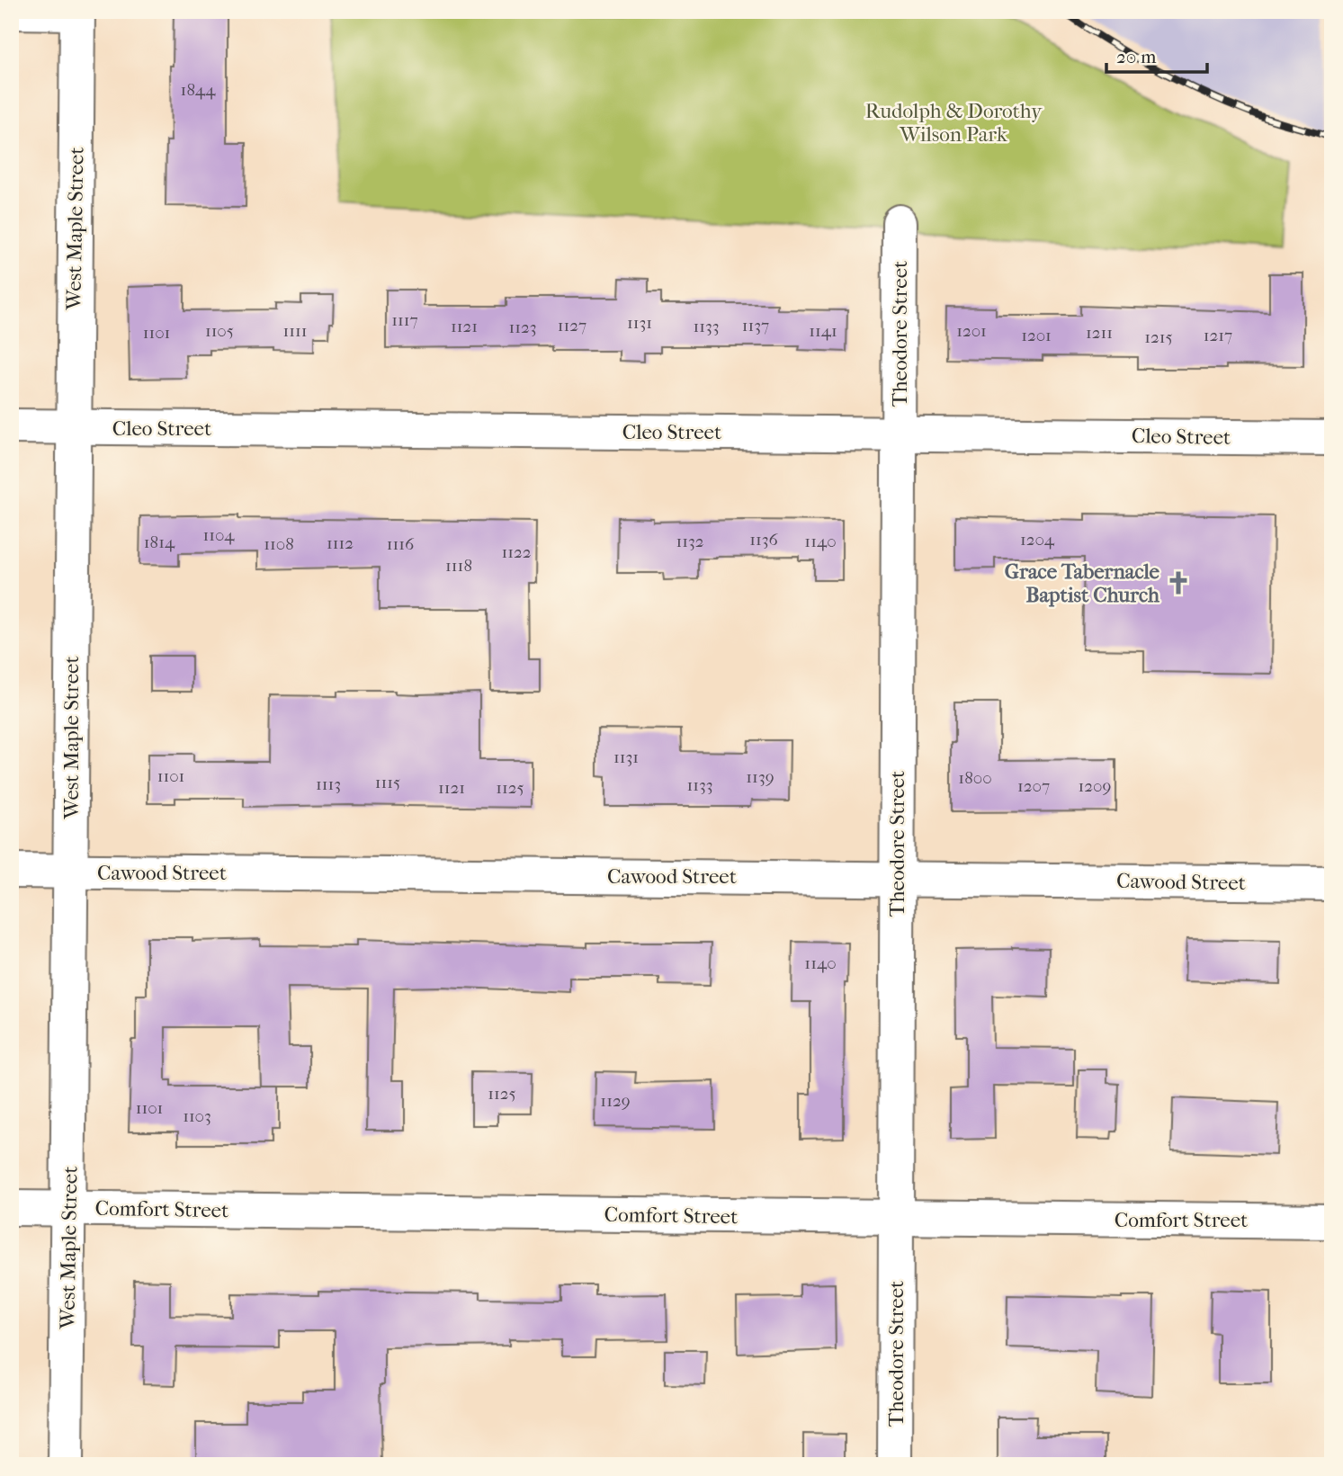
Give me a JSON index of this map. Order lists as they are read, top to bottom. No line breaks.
{"streets":{"street":["West Maple Street","Theodore Street","Cleo Street","Cawood Street","Comfort Street"]},"crossings":[["West Maple Street","Cleo Street"],["West Maple Street","Cawood Street"],["West Maple Street","Comfort Street"],["Theodore Street","Cleo Street"],["Theodore Street","Cawood Street"],["Theodore Street","Comfort Street"]],"parks":["Rudolph & Dorothy Wilson Park"],"places":{"church":["Grace Tabernacle Baptist Church"]},"house_numbers":["1844","1117","1131","1127","1137","1121","1133","1123","1105","1111","1141","1201","1101","1211","1201","1217","1215","1104","1136","1204","1132","1140","1814","1112","1108","1116","1122","1118","1131","1101","1139","1800","1115","1113","1133","1207","1209","1121","1125","1140","1125","1129","1101","1103"],"scale_bar":"20 m"}
